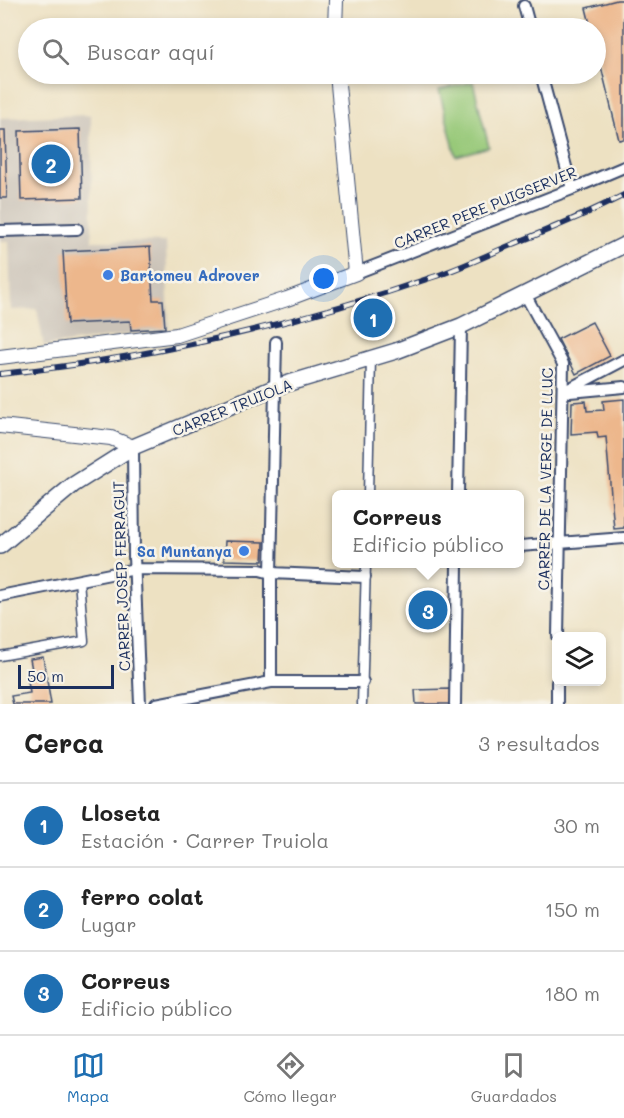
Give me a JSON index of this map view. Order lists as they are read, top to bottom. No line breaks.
{"streets":{"main road":["CARRER TRUIOLA"],"street":["CARRER PERE PUIGSERVER","CARRER DE LA VERGE DE LLUC","CARRER JOSEP FERRAGUT"]},"crossings":[["CARRER TRUIOLA","CARRER DE LA VERGE DE LLUC"],["CARRER TRUIOLA","CARRER JOSEP FERRAGUT"]],"places":["Bartomeu Adrover","Sa Muntanya"],"scale_bar":"50 m","page":{"search":"Buscar aquí","pins":["2","1","3"],"popup":["Correus","Edificio público"],"scale":"50 m","heading":["Cerca","3 resultados"],"list":[{"mark":"1","name":"Lloseta","note":"Estación · Carrer Truiola","value":"30 m"},{"mark":"2","name":"ferro colat","note":"Lugar","value":"150 m"},{"mark":"3","name":"Correus","note":"Edificio público","value":"180 m"}],"nav":["Mapa","Cómo llegar","Guardados"]}}
